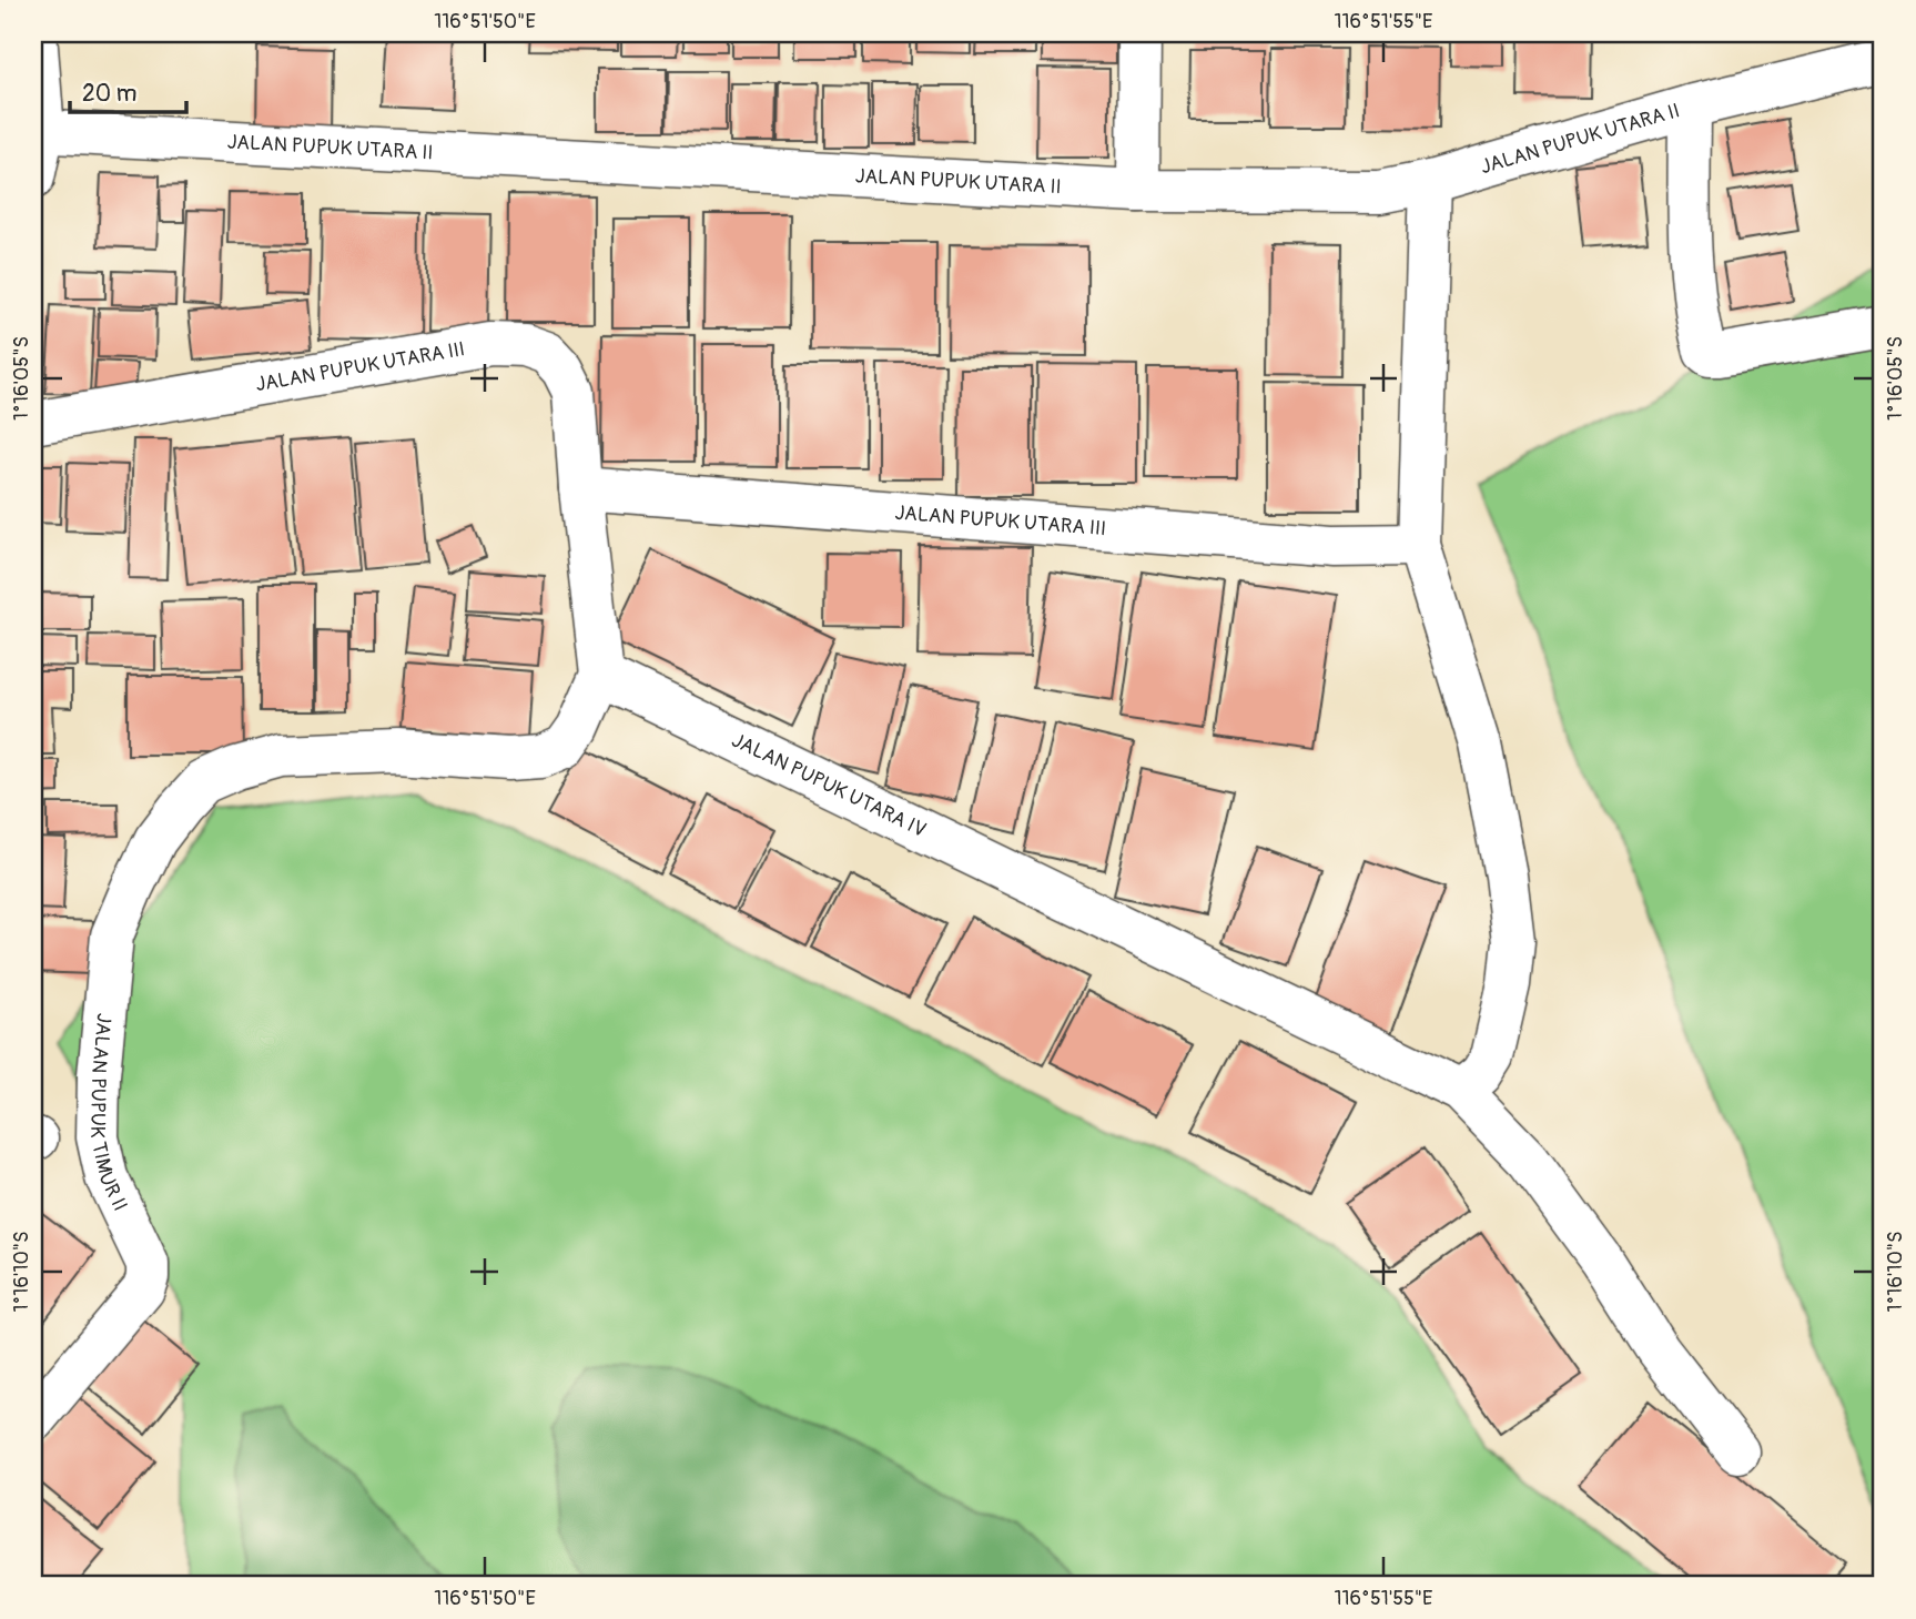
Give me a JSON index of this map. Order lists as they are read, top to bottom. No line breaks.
{"streets":{"street":["JALAN PUPUK UTARA II","JALAN PUPUK UTARA III","JALAN PUPUK UTARA IV","JALAN PUPUK TIMUR II"]},"crossings":[["JALAN PUPUK UTARA III","JALAN PUPUK UTARA IV"],["JALAN PUPUK UTARA III","JALAN PUPUK TIMUR II"],["JALAN PUPUK UTARA IV","JALAN PUPUK TIMUR II"]],"scale_bar":"20 m","coordinates":["116°51'50\"E","116°51'55\"E","1°16'05\"S","1°16'10\"S"]}
